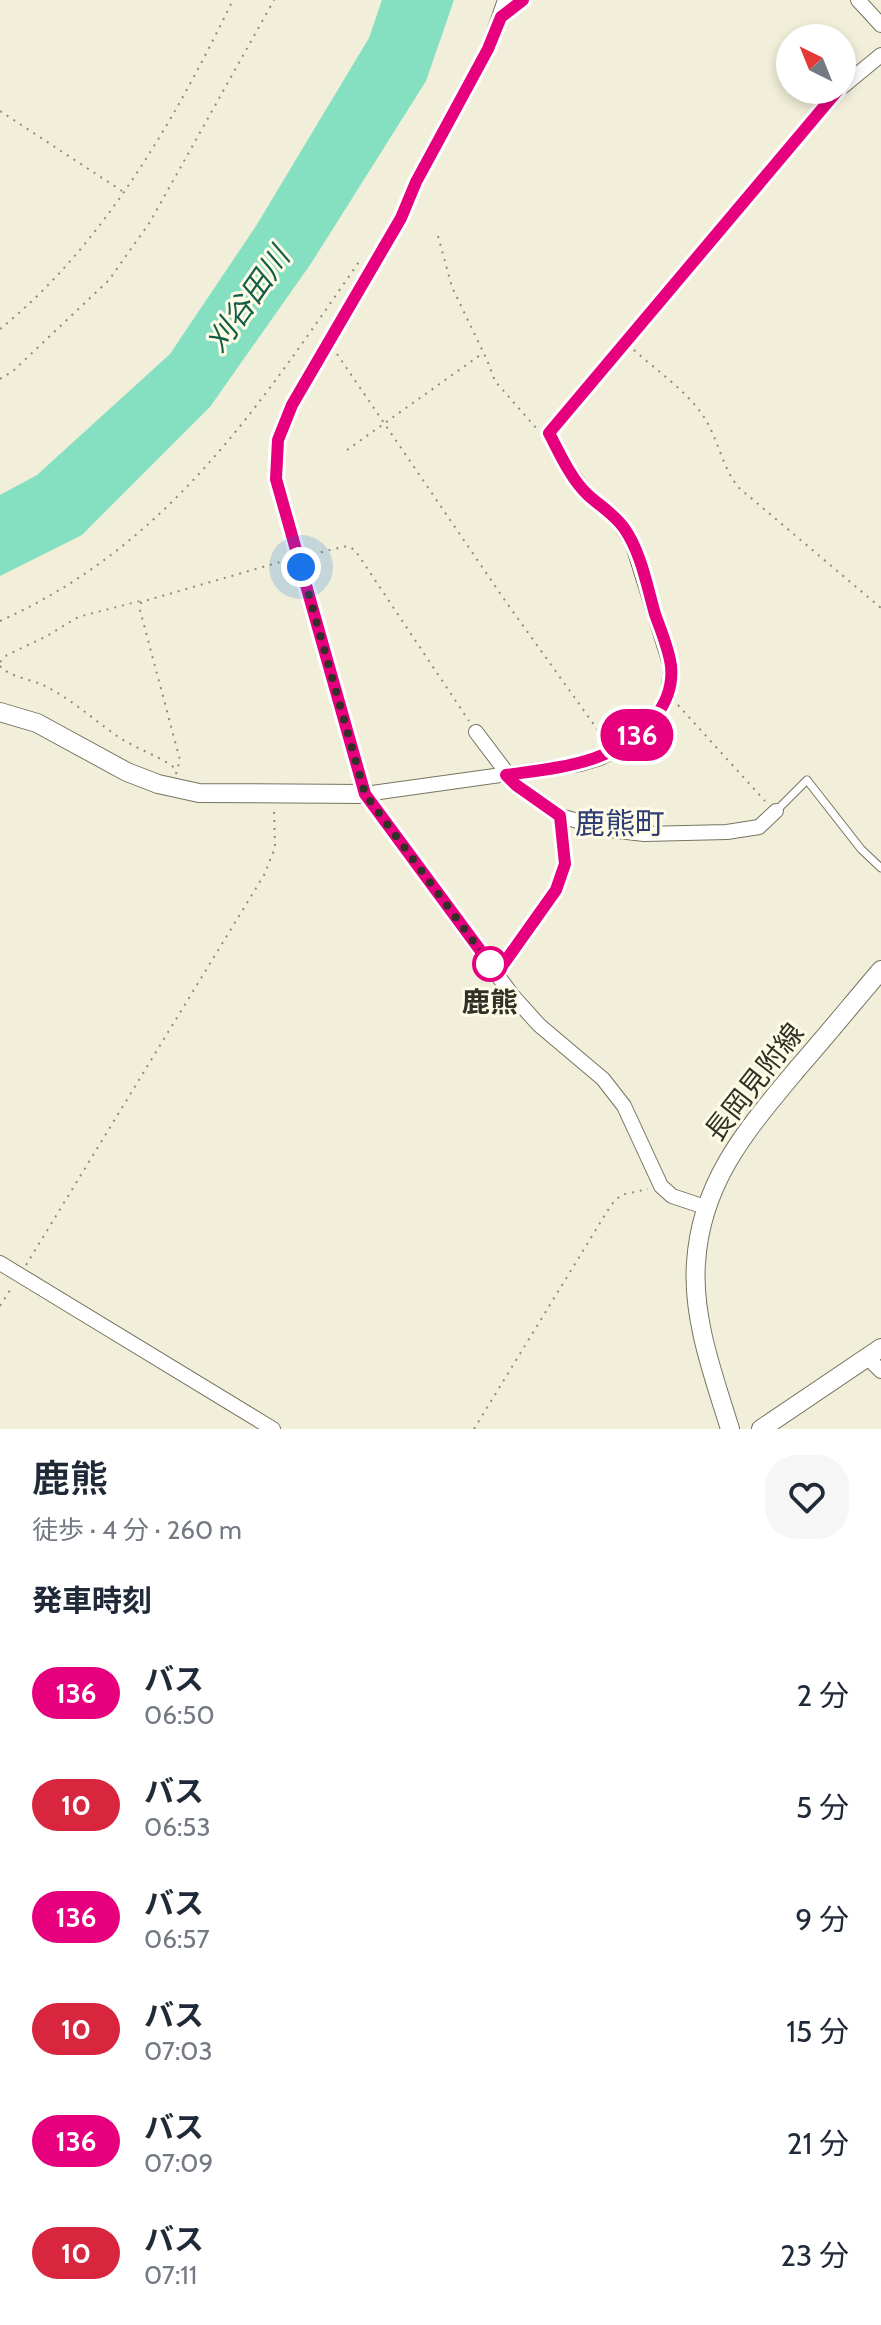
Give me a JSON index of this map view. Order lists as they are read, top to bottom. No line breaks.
{"streets":{"main road":["長岡見附線"]},"districts":["鹿熊町"],"water":["刈谷田川"],"places":["鹿熊"],"lines":["bus line 136"],"north":"top left","page":{"on_map":"136","heading":[["鹿熊","徒歩 · 4 分 · 260 m"],"発車時刻"],"list":[{"mark":"136","name":"バス","note":"06:50","value":"2 分"},{"mark":"10","name":"バス","note":"06:53","value":"5 分"},{"mark":"136","name":"バス","note":"06:57","value":"9 分"},{"mark":"10","name":"バス","note":"07:03","value":"15 分"},{"mark":"136","name":"バス","note":"07:09","value":"21 分"},{"mark":"10","name":"バス","note":"07:11","value":"23 分"}]}}
